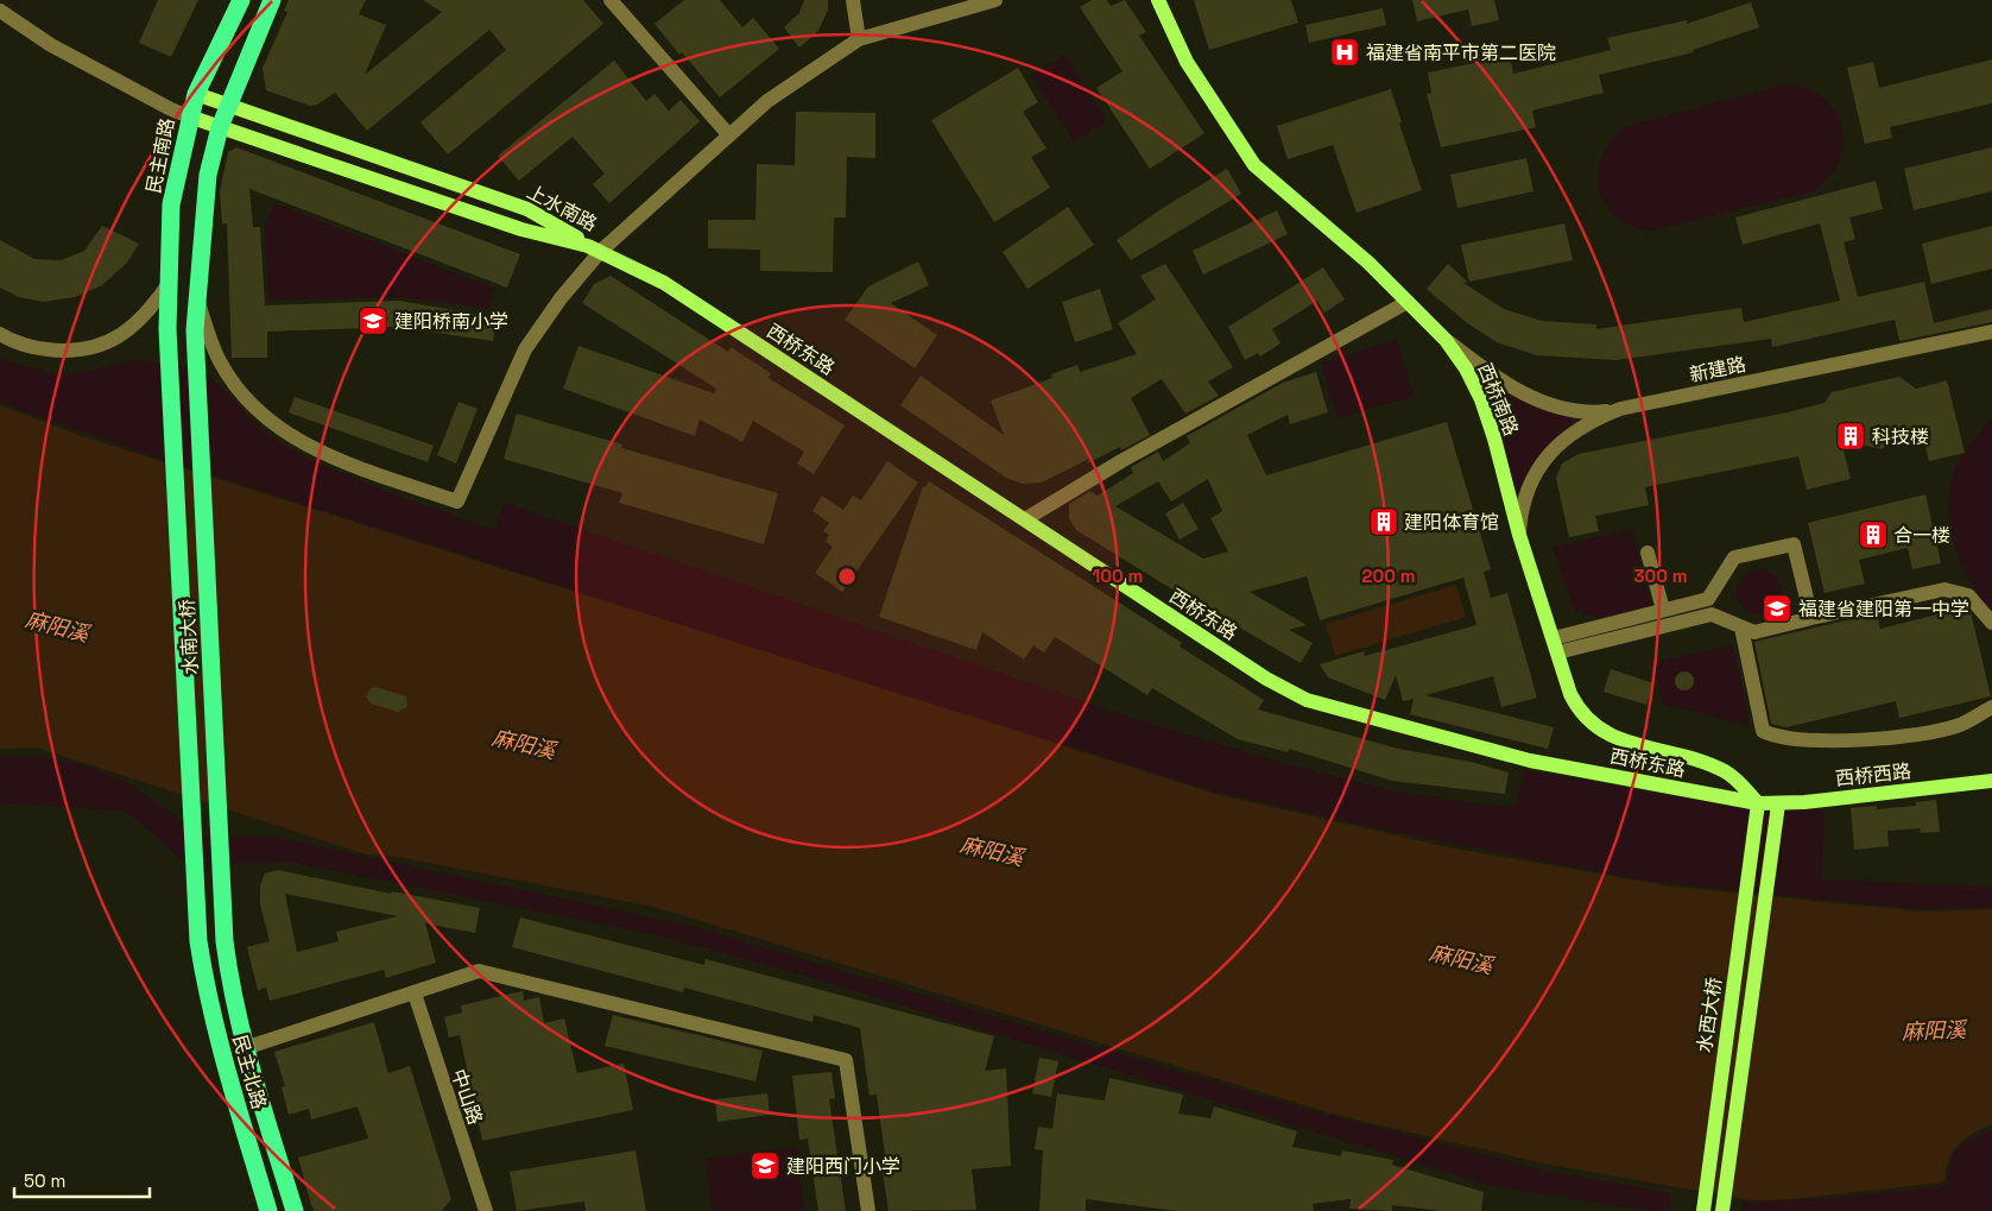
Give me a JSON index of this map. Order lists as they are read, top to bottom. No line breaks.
{"streets":{"highway":["民主南路","水南大桥","民主北路"],"main road":["上水南路","西桥东路","西桥南路","西桥西路","水西大桥"],"street":["新建路","中山路"]},"crossings":[["民主南路","上水南路"],["民主南路","水南大桥"],["上水南路","西桥东路"],["西桥东路","西桥南路"],["西桥东路","西桥西路"],["西桥东路","水西大桥"],["新建路","西桥南路"],["西桥南路","西桥西路"],["西桥南路","水西大桥"],["水南大桥","民主北路"],["西桥西路","水西大桥"]],"water":["麻阳溪"],"places":{"hospital":["福建省南平市第二医院"],"school or university":["建阳桥南小学","福建省建阳第一中学","建阳西门小学"],"building":["科技楼","建阳体育馆","合一楼"]},"scale_bar":"50 m","rings":["100 m","200 m","300 m"]}
